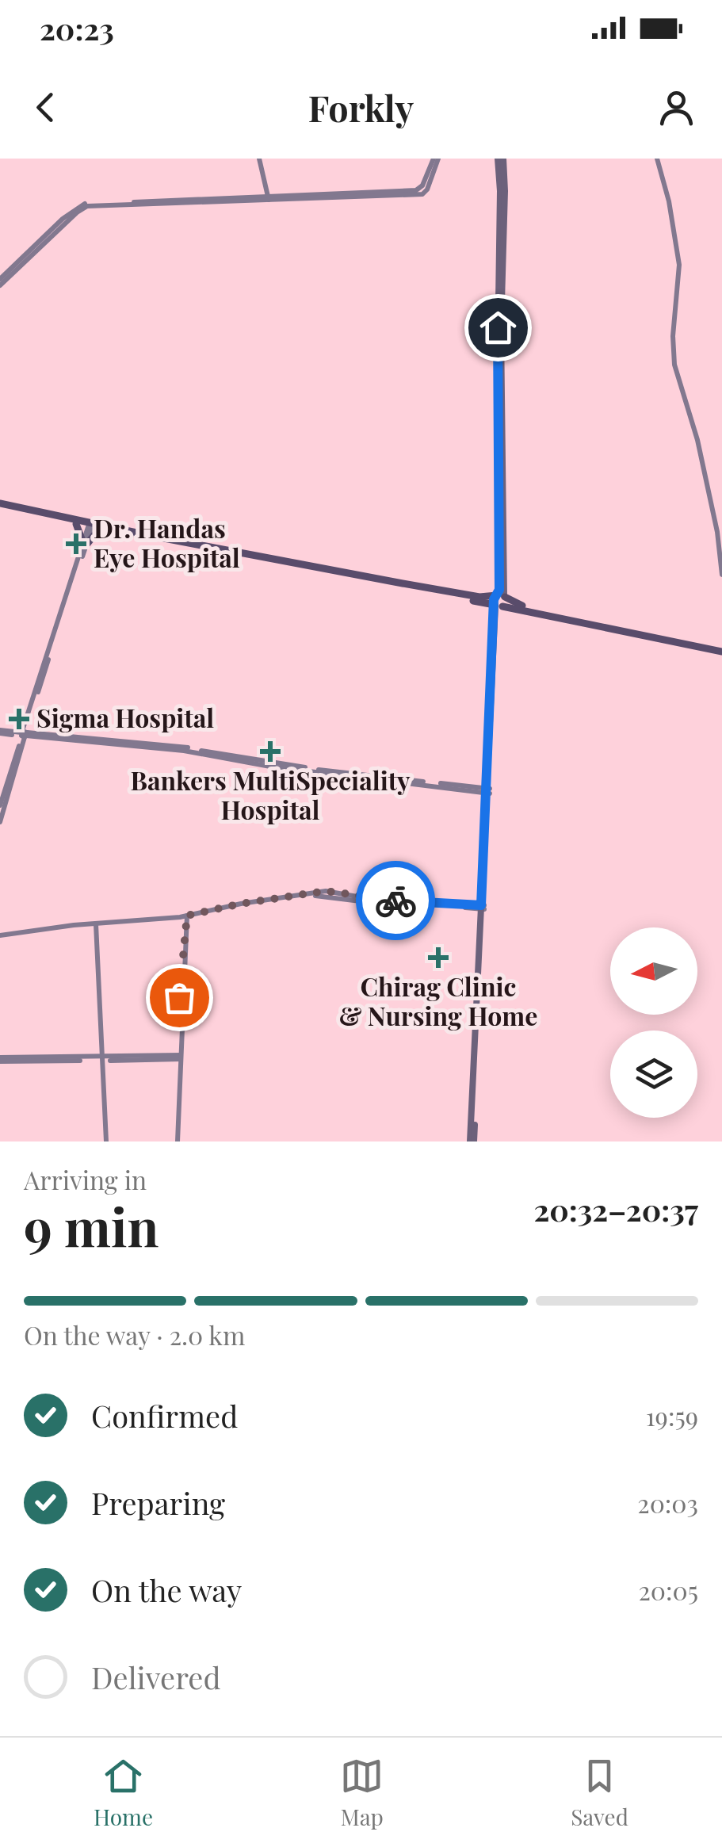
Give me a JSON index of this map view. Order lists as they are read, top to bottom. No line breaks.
{"places":{"health":["Dr. Handas Eye Hospital","Sigma Hospital","Bankers MultiSpeciality Hospital","Chirag Clinic & Nursing Home"]},"north":"left","page":{"status":"20:23","header":"Forkly","heading":["9 min","Arriving in","20:32–20:37"],"bar":"On the way · 2.0 km","list":[["Confirmed","19:59"],["Preparing","20:03"],["On the way","20:05"],"Delivered"],"tabs":["Home","Map","Saved"]}}
